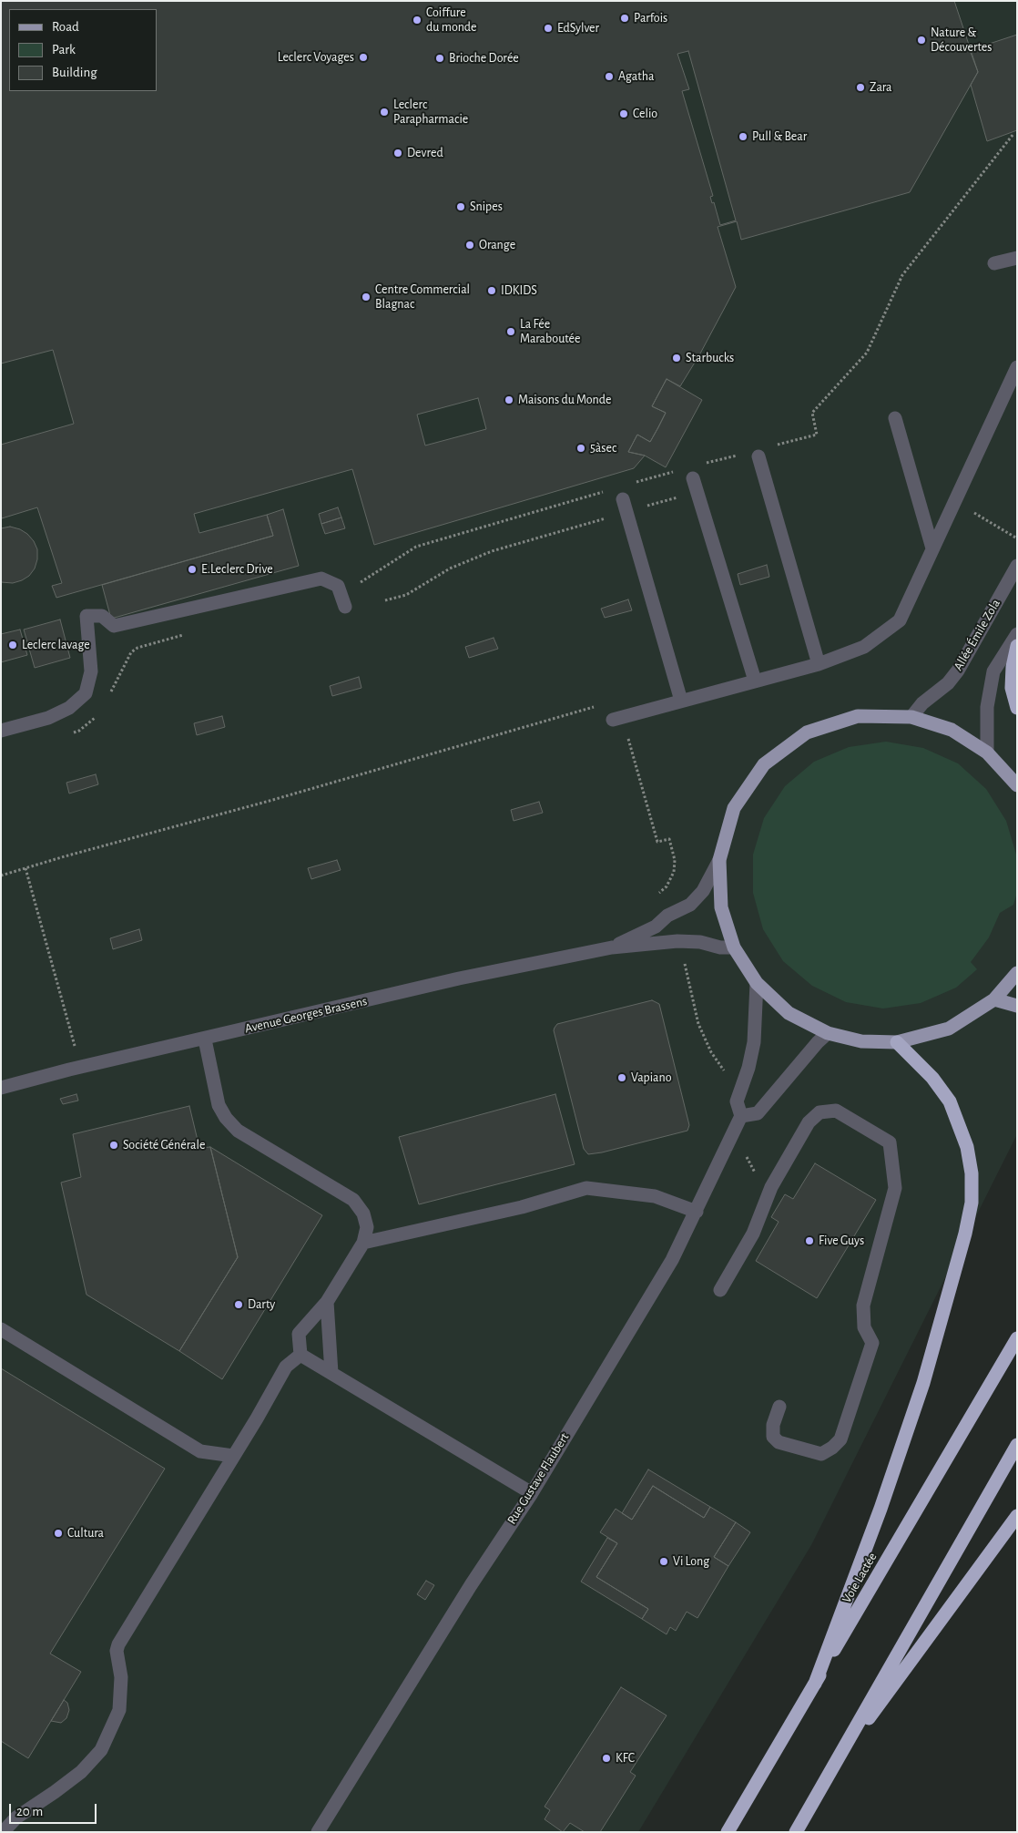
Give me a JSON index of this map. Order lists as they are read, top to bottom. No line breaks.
{"streets":{"highway":["Voie Lactée"],"street":["Allée Émile Zola","Avenue Georges Brassens","Rue Gustave Flaubert"]},"places":["Parfois","Coiffure du monde","EdSylver","Nature & Découvertes","Leclerc Voyages","Brioche Dorée","Agatha","Zara","Leclerc Parapharmacie","Celio","Pull & Bear","Devred","Snipes","Orange","IDKIDS","Centre Commercial Blagnac","La Fée Maraboutée","Starbucks","Maisons du Monde","5àsec","E.Leclerc Drive","Leclerc lavage","Vapiano","Société Générale","Five Guys","Darty","Cultura","Vi Long","KFC"],"legend":["Road","Park","Building"],"scale_bar":"20 m"}
